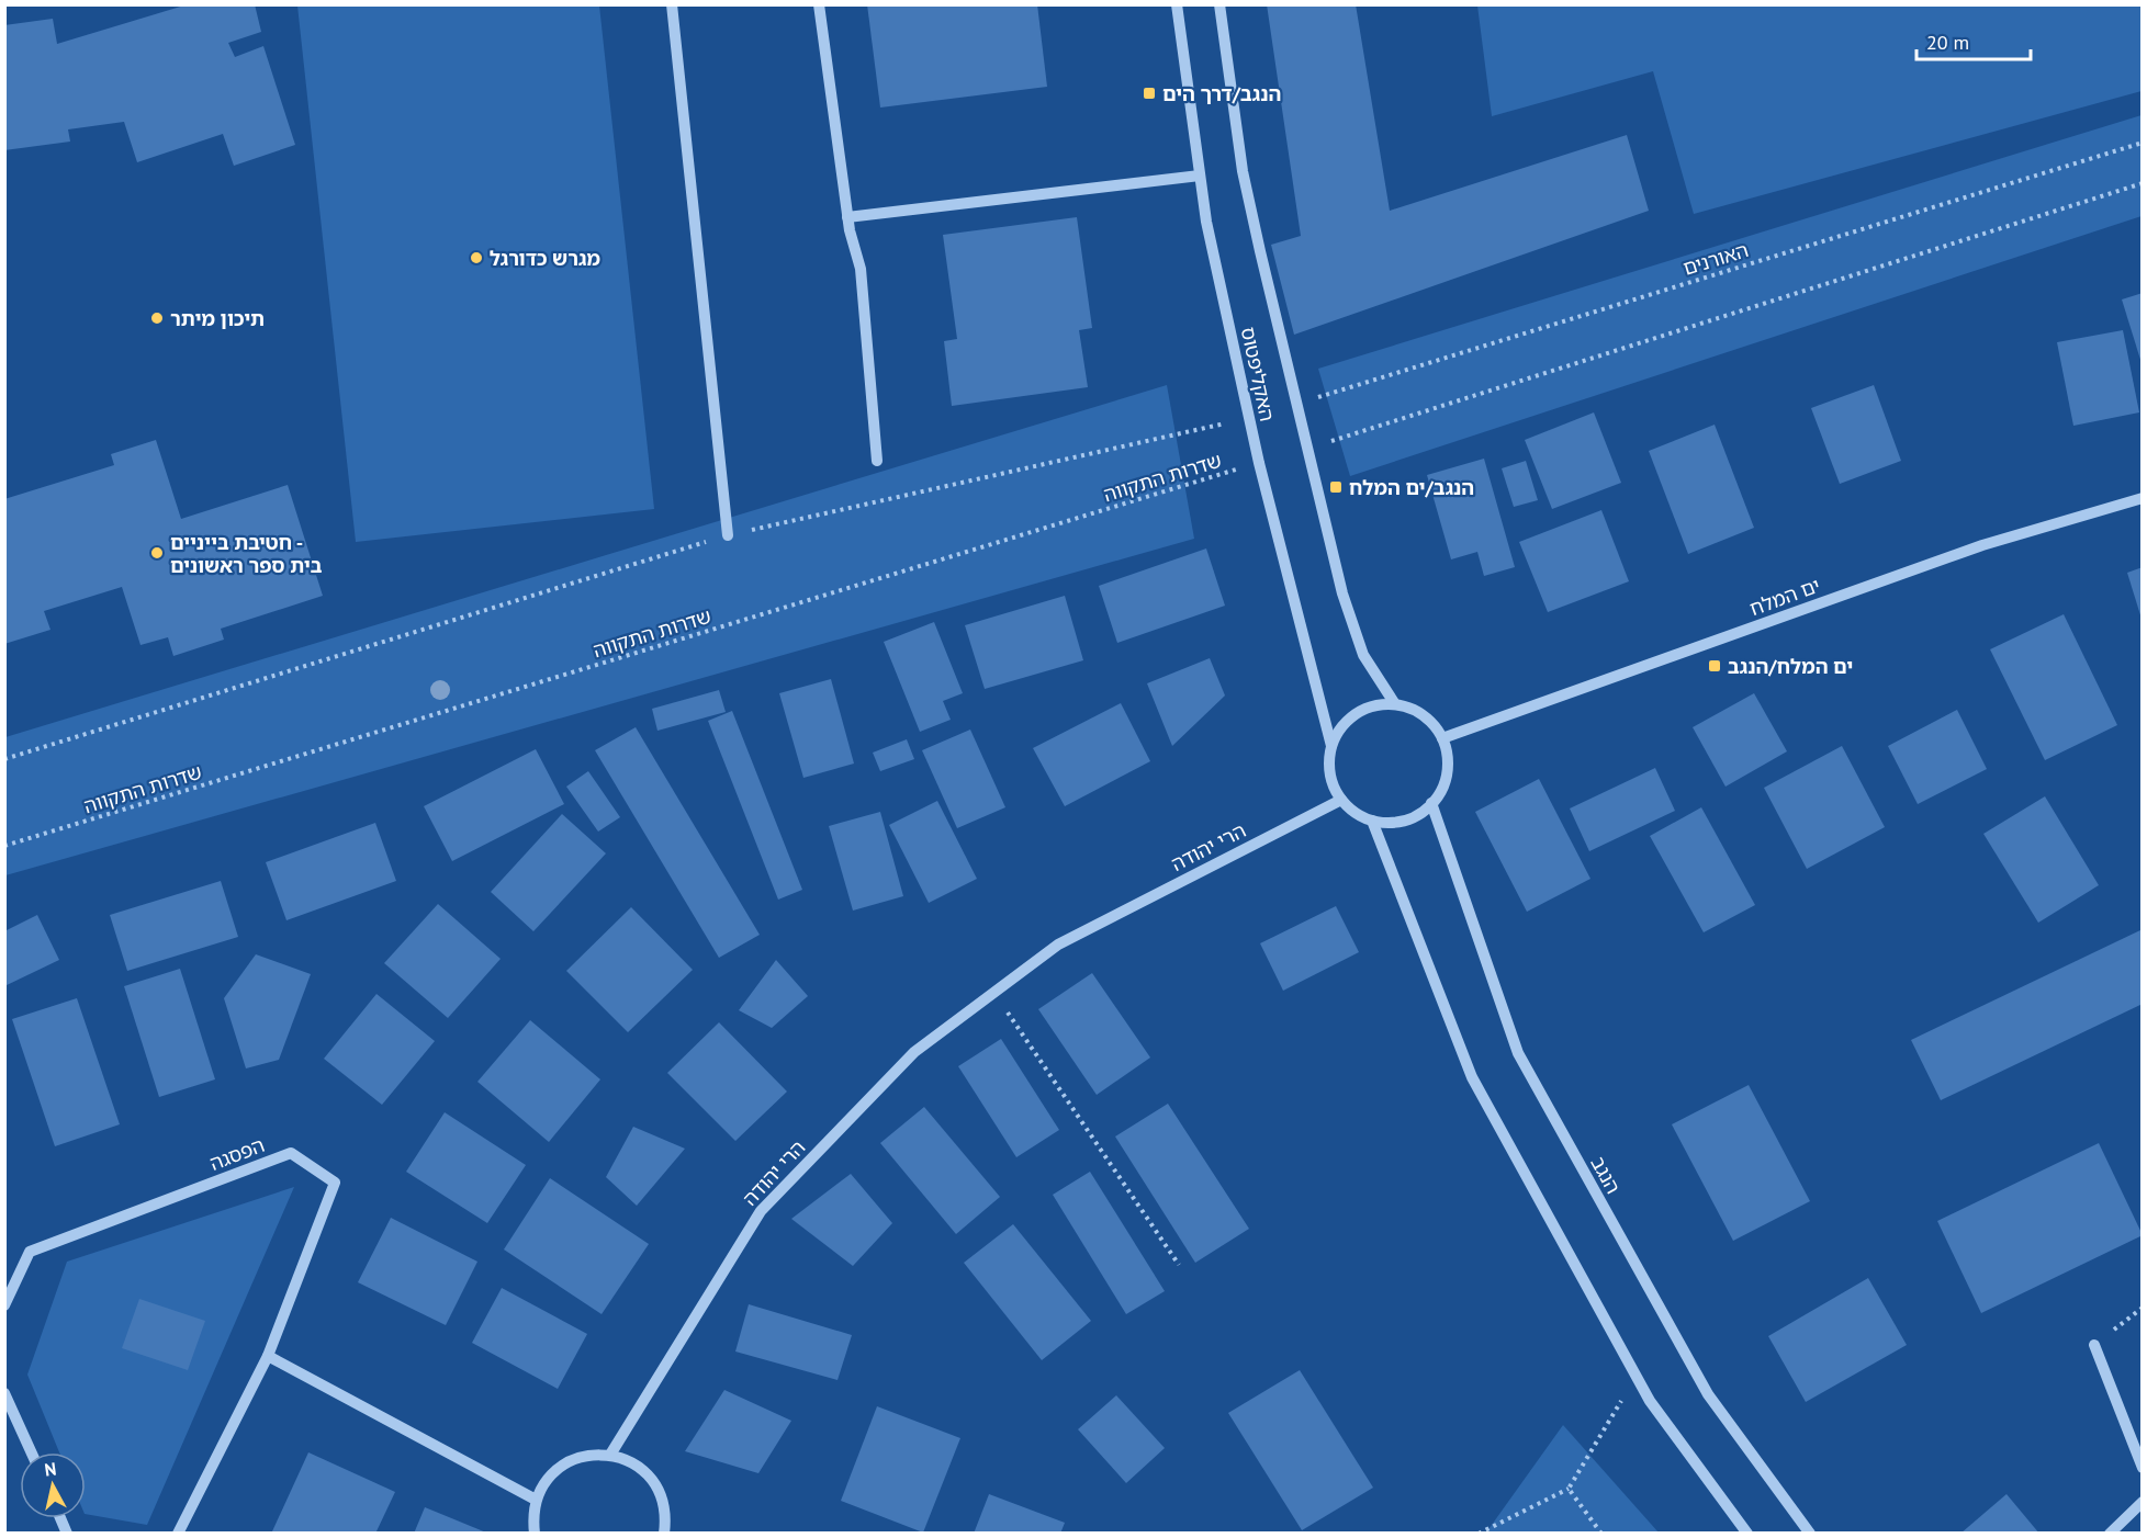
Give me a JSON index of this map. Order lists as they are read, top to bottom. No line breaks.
{"streets":{"street":["האקליפטוס","ים המלח","הרי יהודה","הפסגה","הנגב"],"path":["האורנים","שדרות התקווה"]},"crossings":[["האורנים","האקליפטוס"],["האקליפטוס","שדרות התקווה"],["האקליפטוס","ים המלח"],["האקליפטוס","הרי יהודה"],["האקליפטוס","הנגב"],["ים המלח","הרי יהודה"],["ים המלח","הנגב"],["הרי יהודה","הנגב"]],"places":{"transit":["הנגב/דרך הים","הנגב/ים המלח","ים המלח/הנגב"],"other":["מגרש כדורגל","תיכון מיתר","חטיבת בייניים - בית ספר ראשונים"]},"scale_bar":"20 m","north":"top"}
